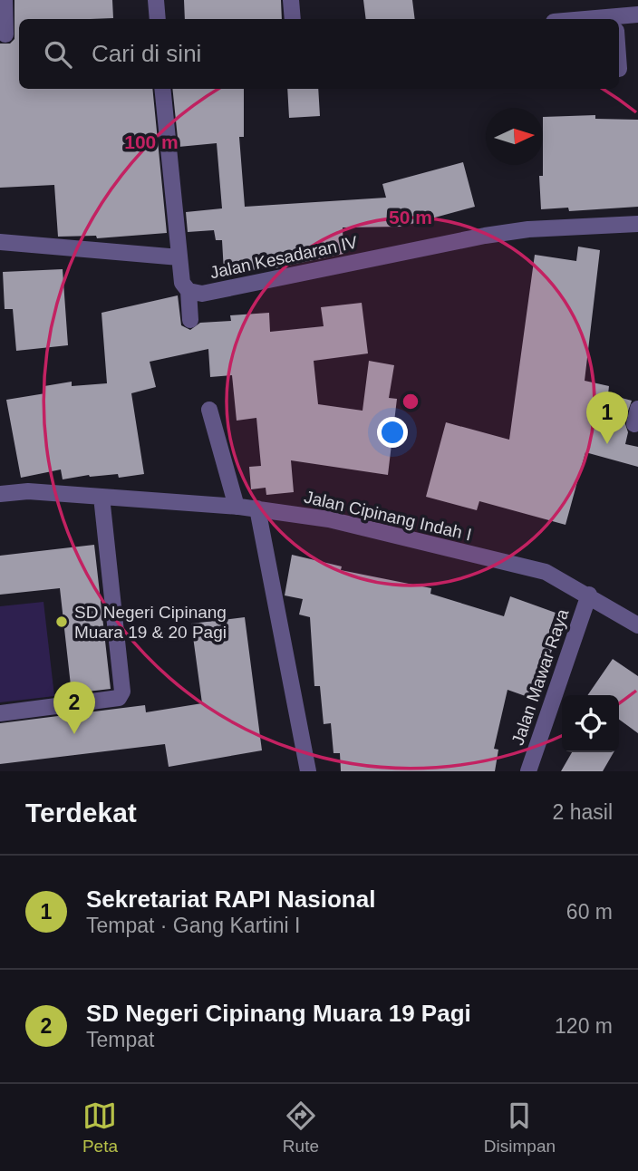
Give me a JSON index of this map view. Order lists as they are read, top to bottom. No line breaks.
{"streets":{"street":["Jalan Kesadaran IV","Jalan Cipinang Indah I","Jalan Mawar Raya"]},"crossings":[["Jalan Cipinang Indah I","Jalan Mawar Raya"]],"places":["SD Negeri Cipinang Muara 19 & 20 Pagi"],"north":"right","page":{"search":"Cari di sini","pins":["1","2"],"heading":["Terdekat","2 hasil"],"list":[{"mark":"1","name":"Sekretariat RAPI Nasional","note":"Tempat · Gang Kartini I","value":"60 m"},{"mark":"2","name":"SD Negeri Cipinang Muara 19 Pagi","note":"Tempat","value":"120 m"}],"nav":["Peta","Rute","Disimpan"]},"rings":["100 m","50 m"]}
